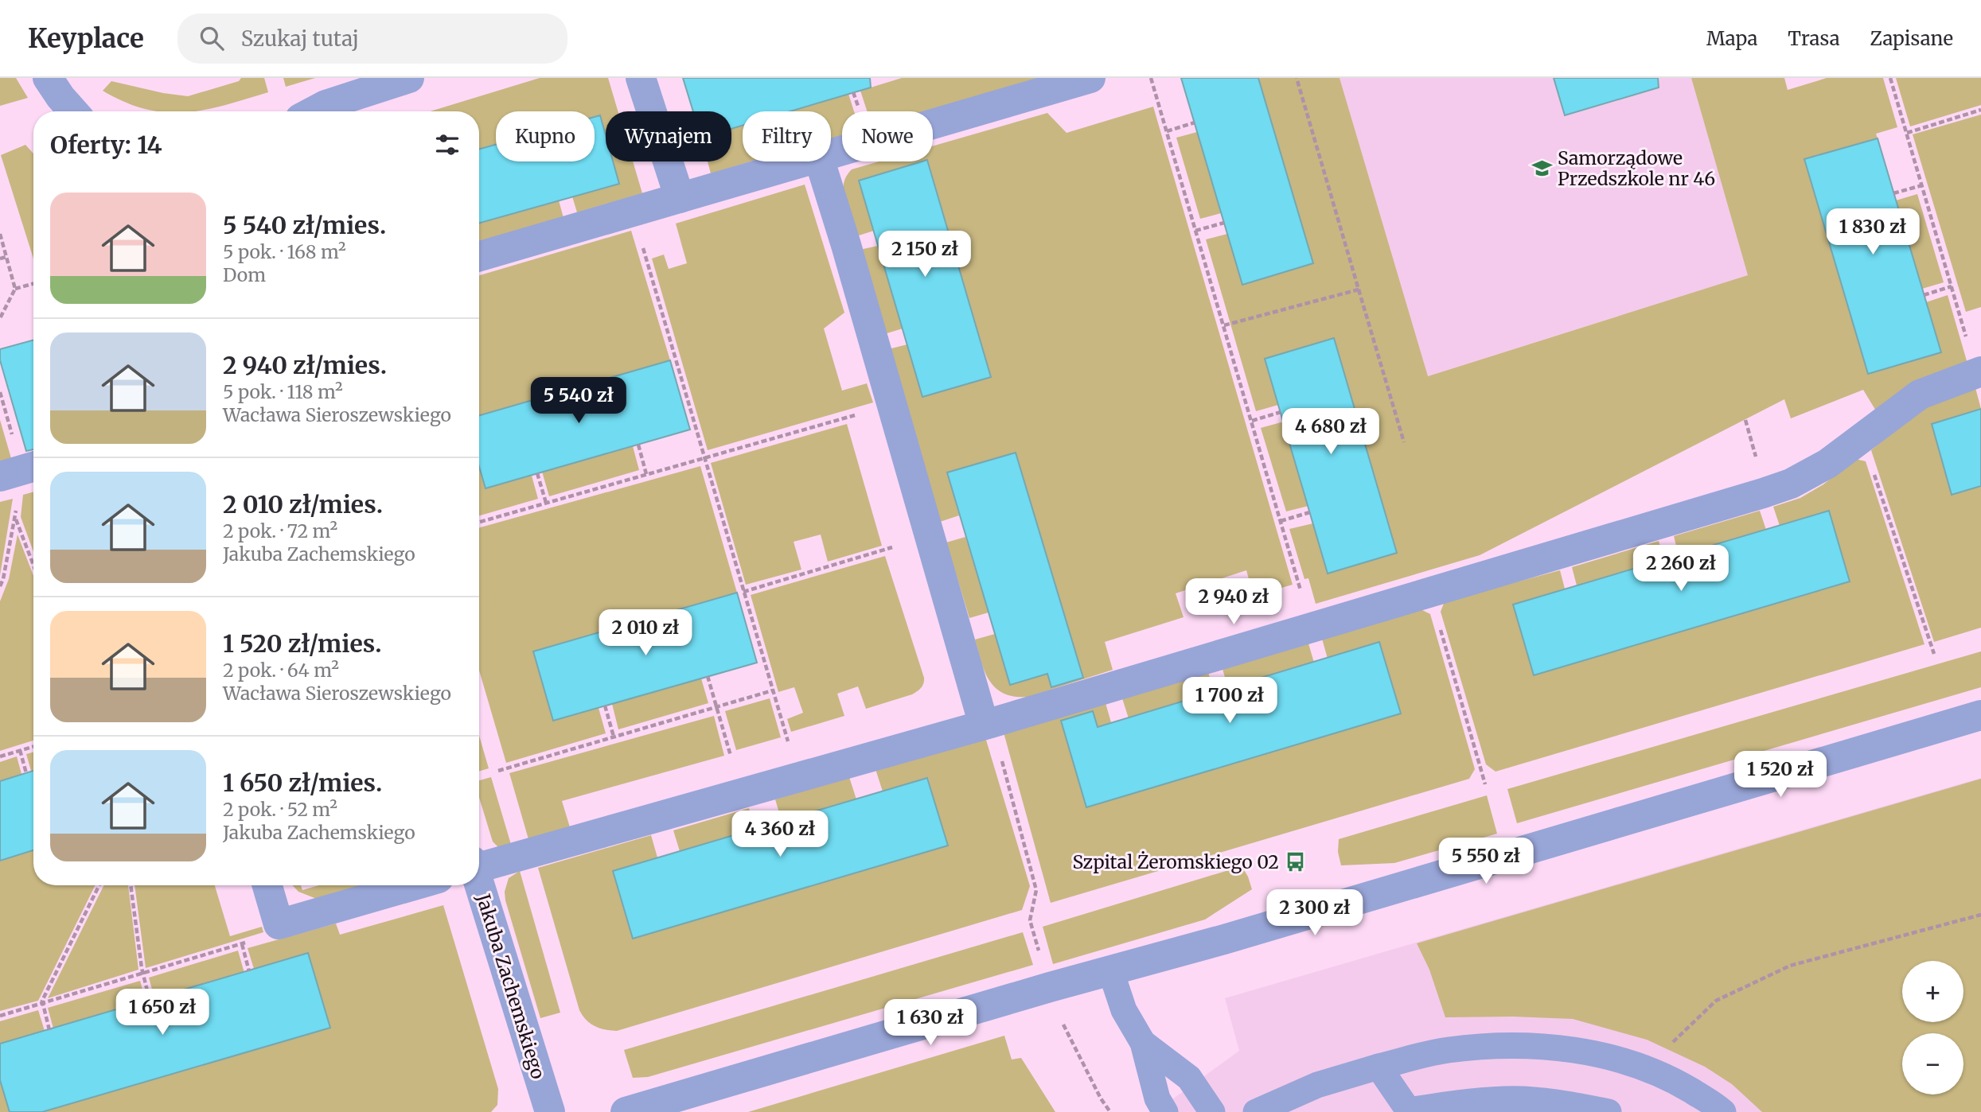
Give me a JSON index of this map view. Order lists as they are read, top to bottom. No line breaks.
{"streets":{"street":["Jakuba Zachemskiego"]},"places":{"school or university":["Samorządowe Przedszkole nr 46"],"bus stop":["Szpital Żeromskiego 02"]},"page":{"header":"Keyplace","search":"Szukaj tutaj","nav":["Mapa","Trasa","Zapisane"],"chip":["Kupno","Wynajem","Filtry","Nowe"],"heading":"Oferty: 14","list":[{"name":"5 540 zł/mies.","note":"5 pok. · 168 m² · Dom"},{"name":"2 940 zł/mies.","note":"5 pok. · 118 m² · Wacława Sieroszewskiego"},{"name":"2 010 zł/mies.","note":"2 pok. · 72 m² · Jakuba Zachemskiego"},{"name":"1 520 zł/mies.","note":"2 pok. · 64 m² · Wacława Sieroszewskiego"},{"name":"1 650 zł/mies.","note":"2 pok. · 52 m² · Jakuba Zachemskiego"}],"price":["1 830 zł","2 150 zł","5 540 zł","4 680 zł","2 260 zł","2 940 zł","2 010 zł","1 700 zł","1 520 zł","4 360 zł","5 550 zł","2 300 zł","1 650 zł","1 630 zł"],"map_buttons":["+","−"]}}
